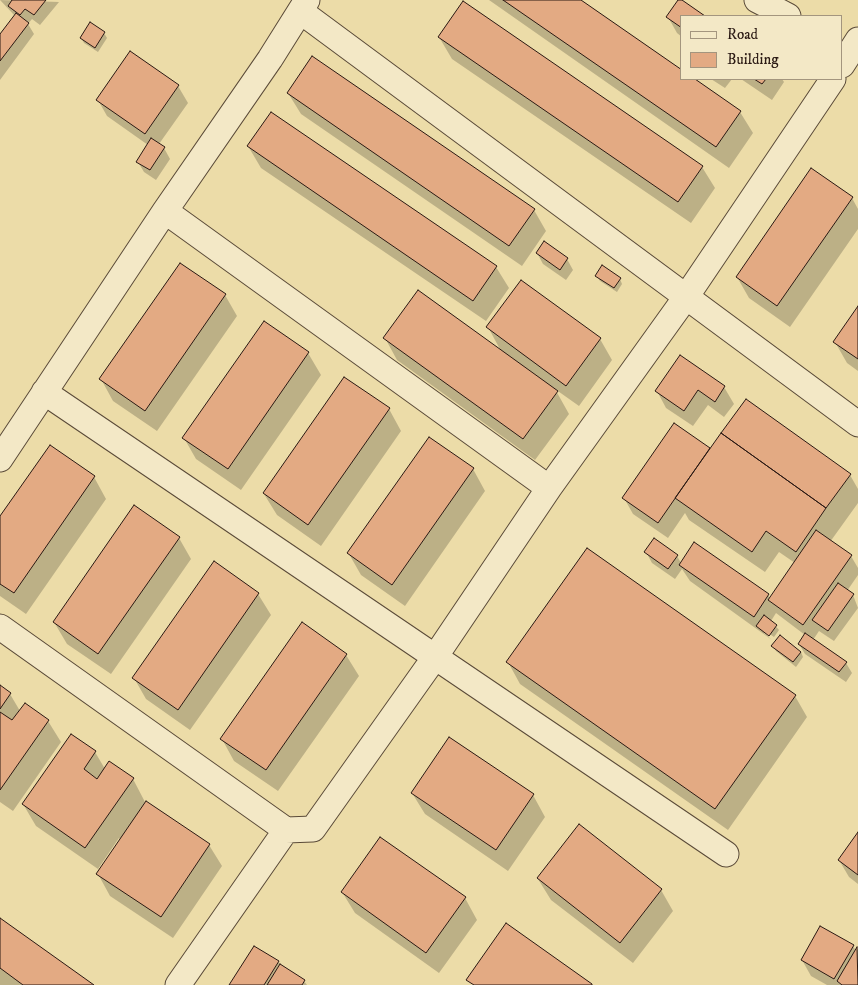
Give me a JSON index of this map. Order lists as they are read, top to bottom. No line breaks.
{"legend":["Road","Building"]}
